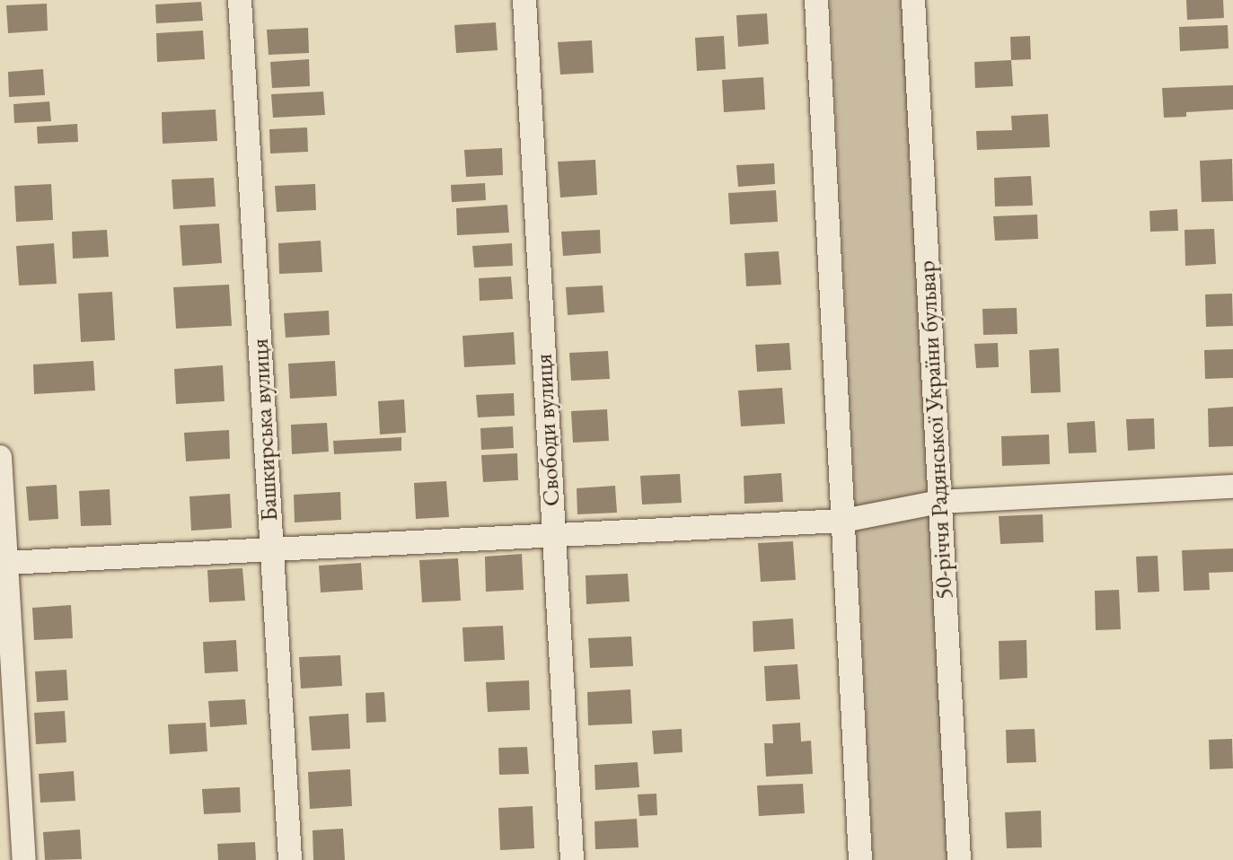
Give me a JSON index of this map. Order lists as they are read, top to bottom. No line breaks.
{"streets":{"street":["Башкирська вулиця","Свободи вулиця","50-річчя Радянської України бульвар"]}}
